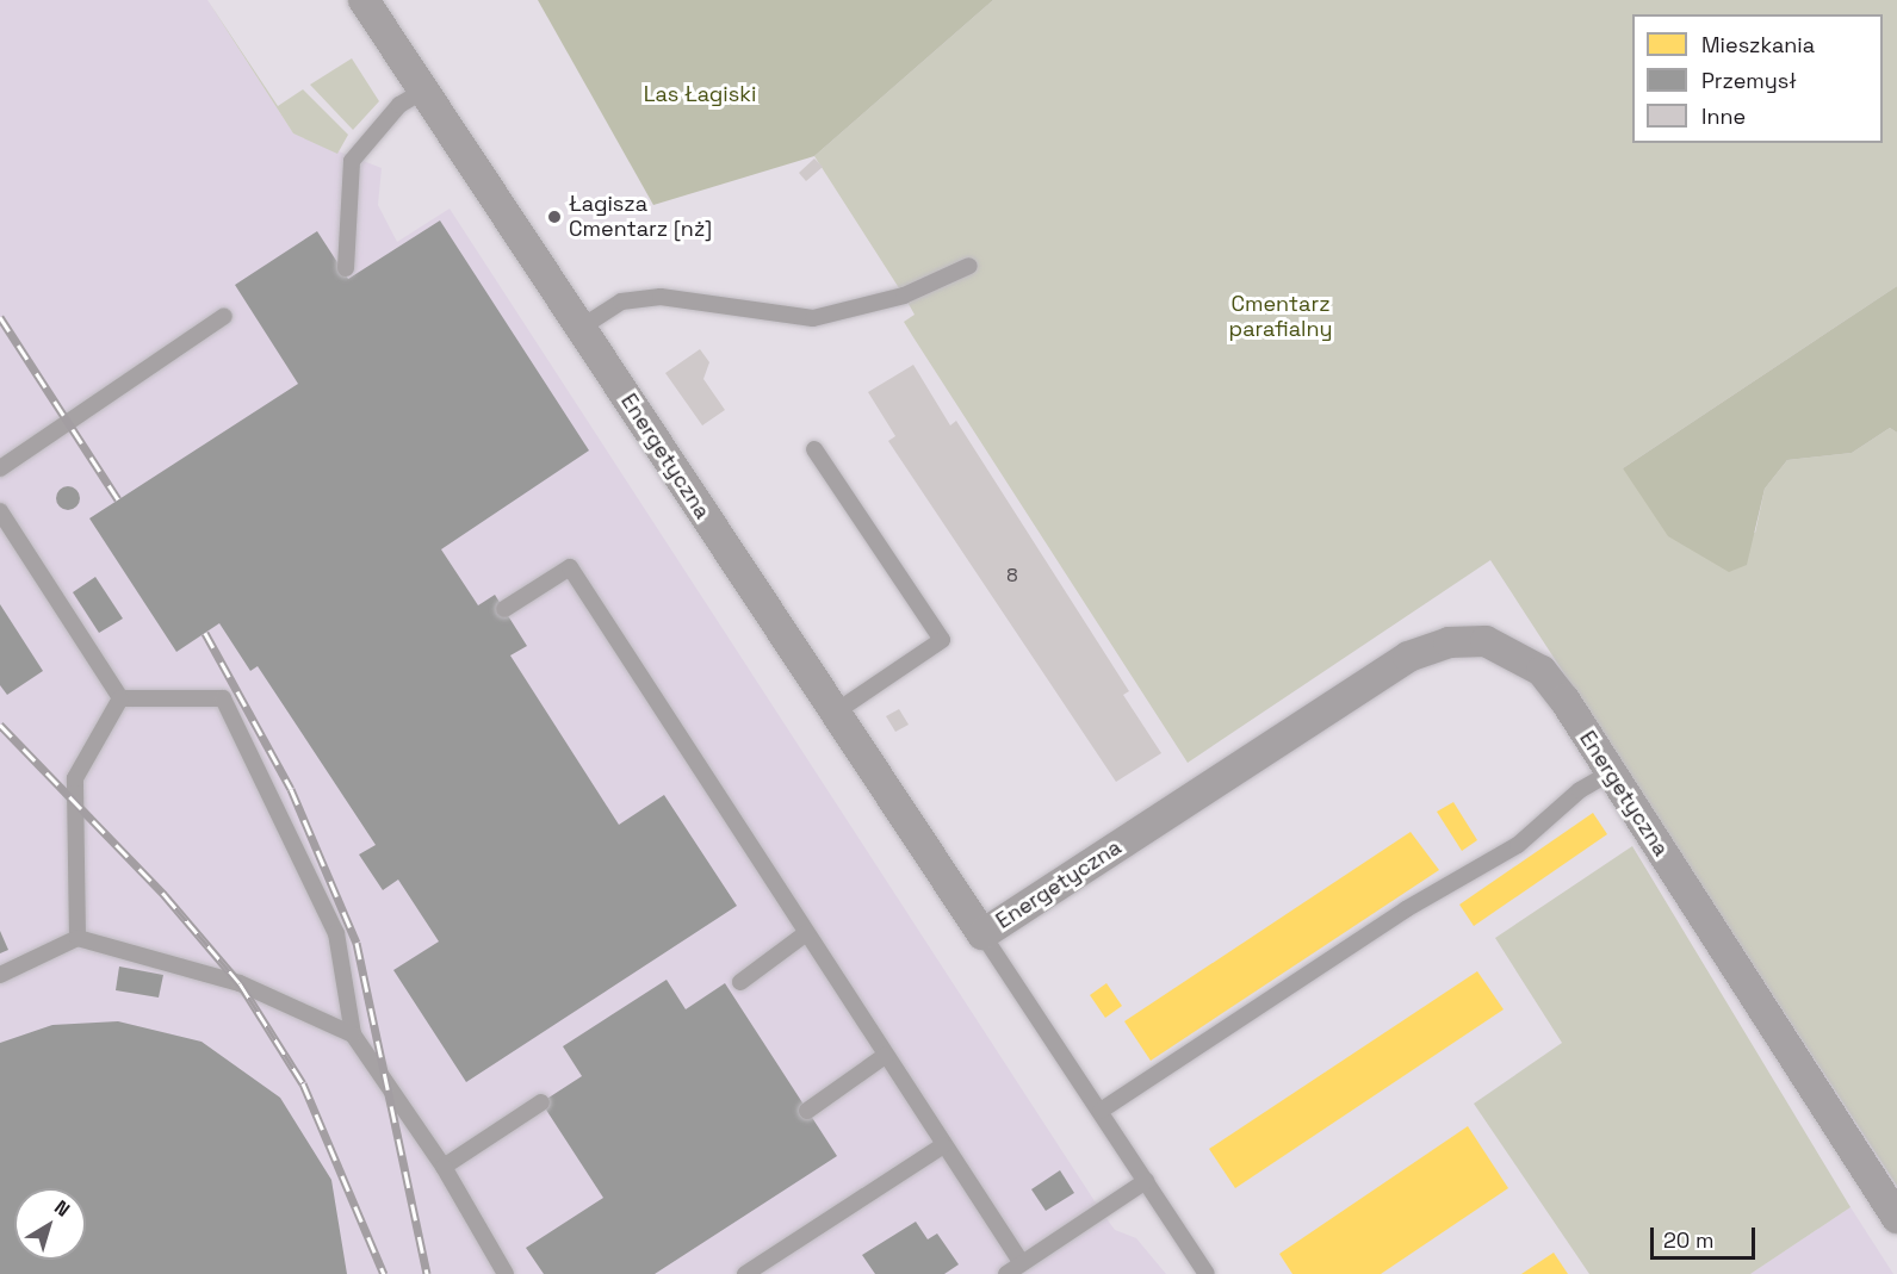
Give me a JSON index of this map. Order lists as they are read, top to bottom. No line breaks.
{"streets":{"street":["Energetyczna"]},"parks":["Las Łagiski","Cmentarz parafialny"],"places":["Łagisza Cmentarz [nż]"],"house_numbers":["8"],"legend":["Mieszkania","Przemysł","Inne"],"scale_bar":"20 m","north":"top right"}
